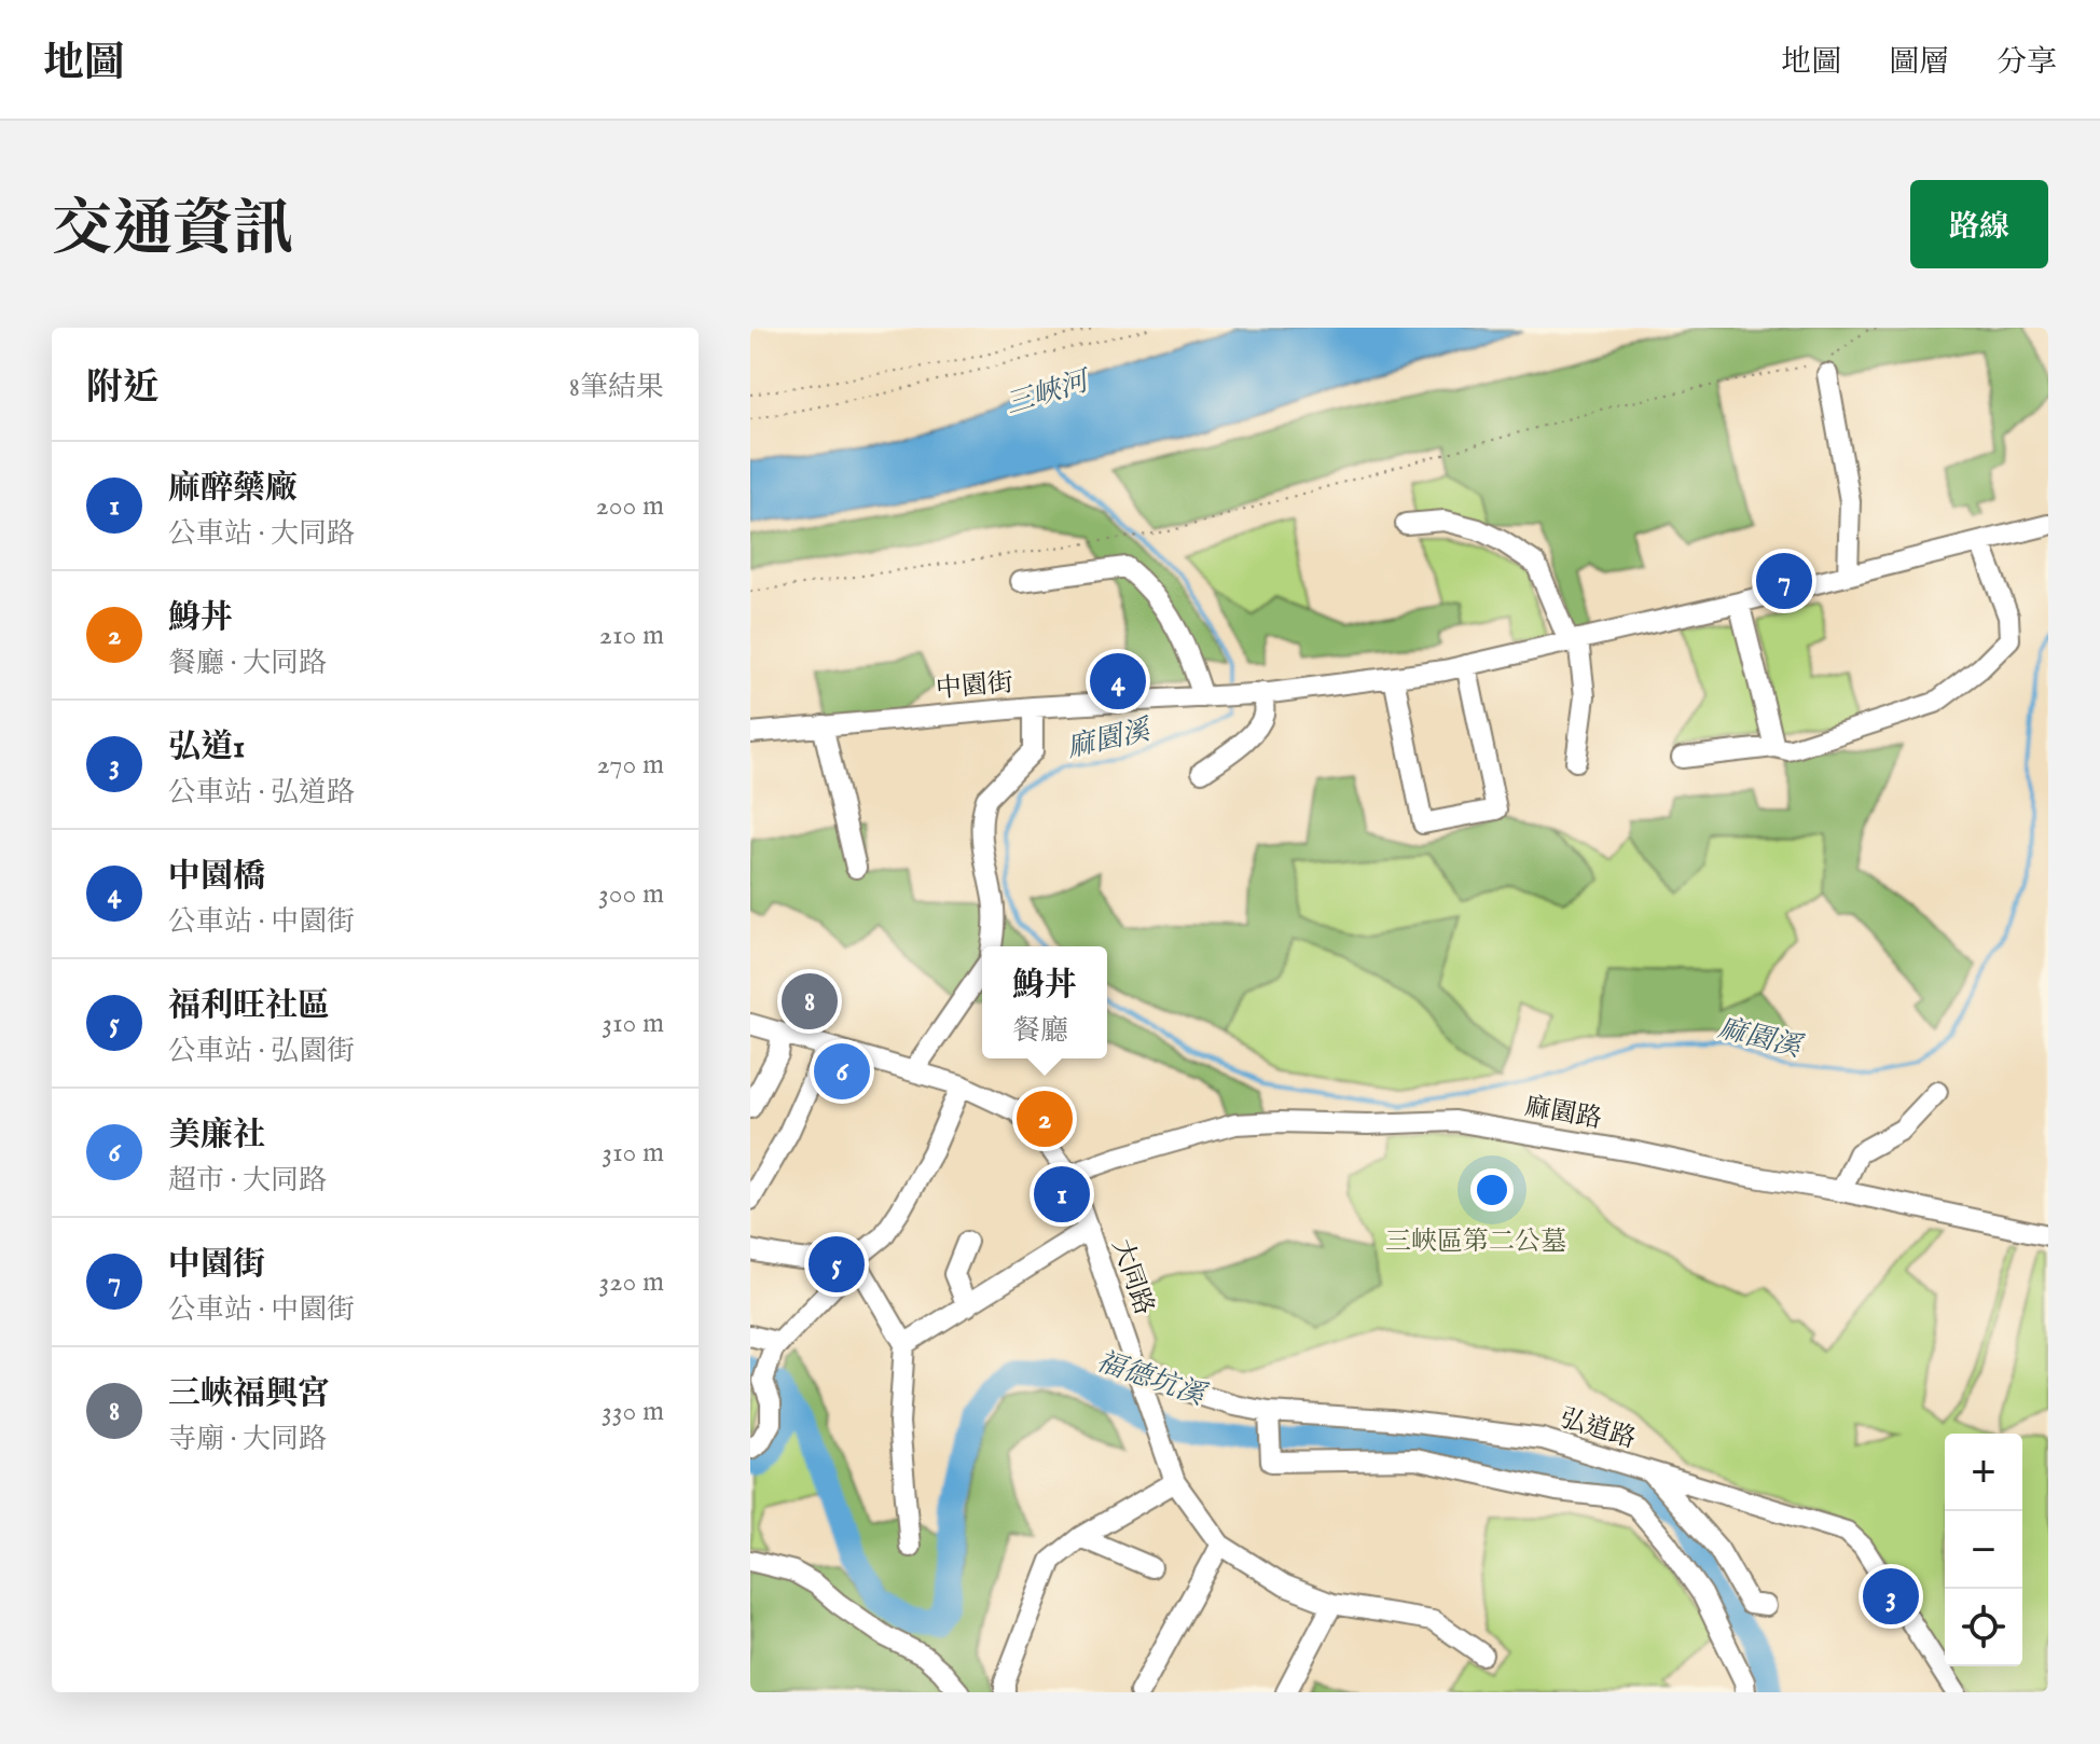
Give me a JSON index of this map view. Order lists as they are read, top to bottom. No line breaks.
{"streets":{"street":["中園街","麻園路","大同路","弘道路"]},"crossings":[["麻園路","大同路"],["大同路","弘道路"]],"water":["三峽河","麻園溪","福德坑溪"],"parks":["三峽區第二公墓"],"page":{"header":"地圖","nav":["地圖","圖層","分享"],"title":"交通資訊","buttons":"路線","heading":["附近","8筆結果"],"list":[{"mark":"1","name":"麻醉藥廠","note":"公車站 · 大同路","value":"200 m"},{"mark":"2","name":"鯓丼","note":"餐廳 · 大同路","value":"210 m"},{"mark":"3","name":"弘道1","note":"公車站 · 弘道路","value":"270 m"},{"mark":"4","name":"中園橋","note":"公車站 · 中園街","value":"300 m"},{"mark":"5","name":"福利旺社區","note":"公車站 · 弘園街","value":"310 m"},{"mark":"6","name":"美廉社","note":"超市 · 大同路","value":"310 m"},{"mark":"7","name":"中園街","note":"公車站 · 中園街","value":"320 m"},{"mark":"8","name":"三峽福興宮","note":"寺廟 · 大同路","value":"330 m"}],"pins":["7","4","8","6","2","1","5","3"],"popup":["鯓丼","餐廳"],"map_buttons":["+","−"]}}
